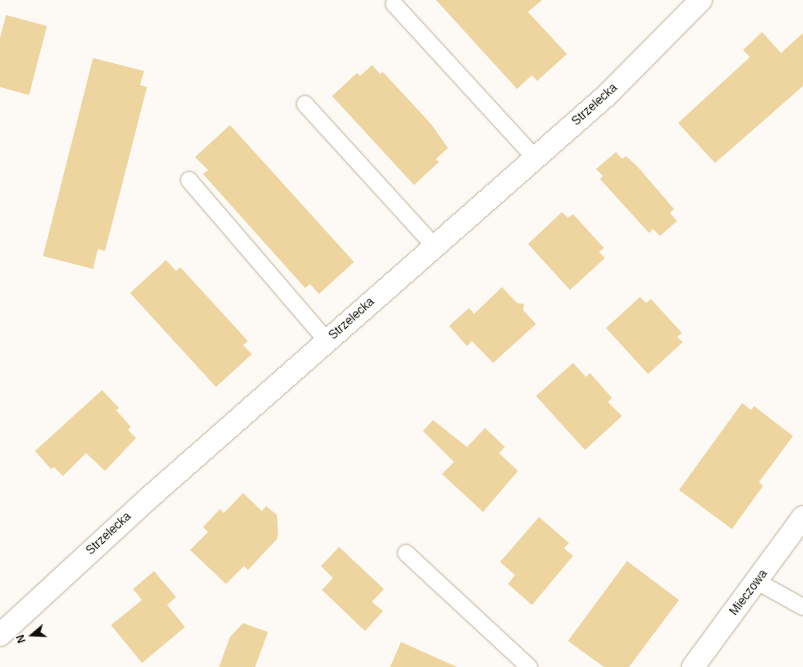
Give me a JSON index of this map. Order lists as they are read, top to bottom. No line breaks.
{"streets":{"street":["Strzelecka","Mieczowa"]},"north":"left"}
